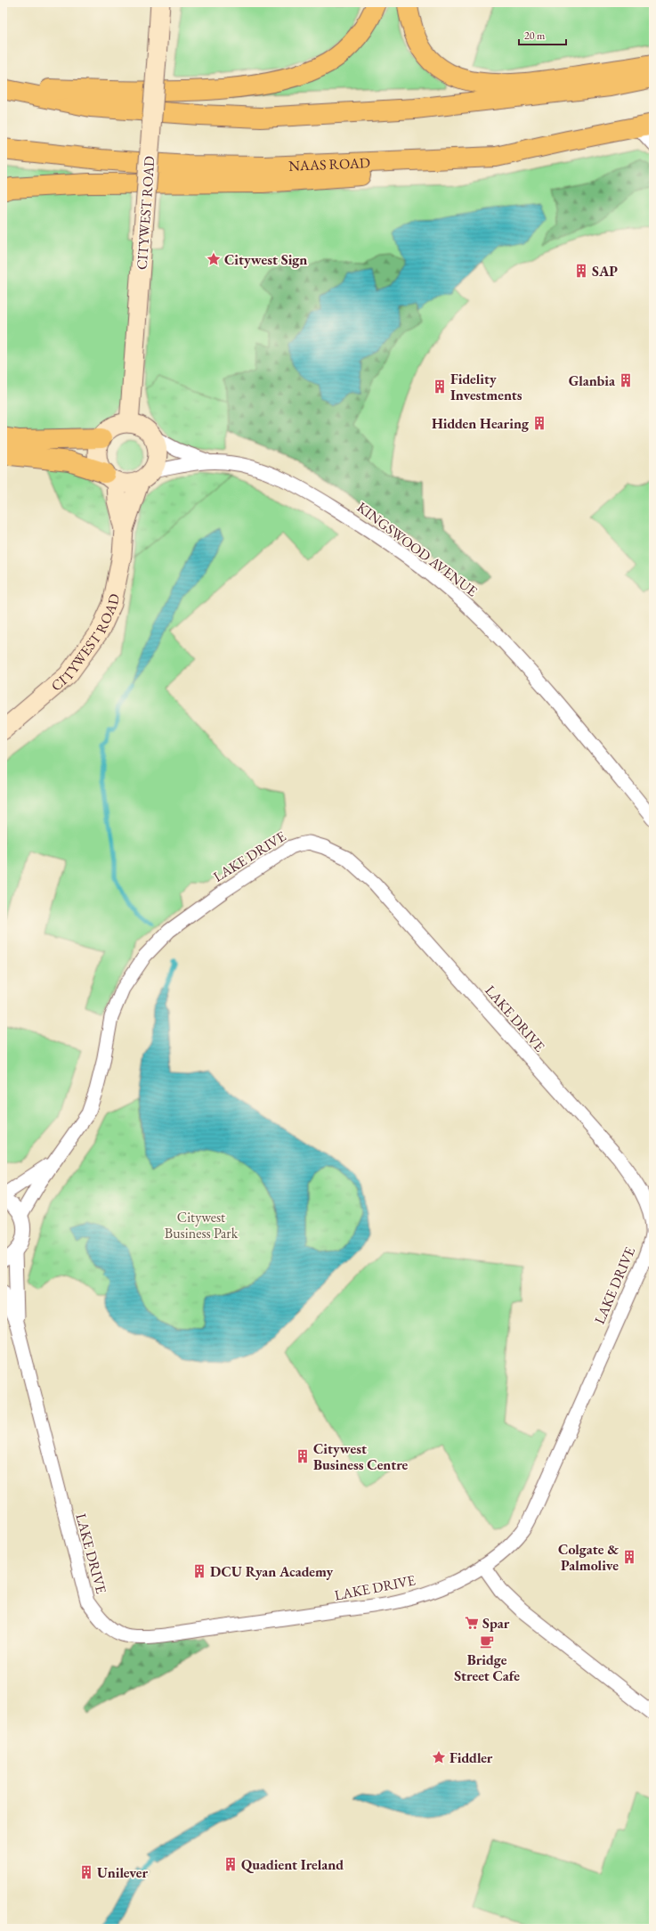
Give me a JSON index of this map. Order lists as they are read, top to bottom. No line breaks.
{"streets":{"highway":["NAAS ROAD"],"main road":["CITYWEST ROAD"],"street":["KINGSWOOD AVENUE","LAKE DRIVE"]},"crossings":[["CITYWEST ROAD","KINGSWOOD AVENUE"]],"parks":["Citywest Business Park"],"places":{"place":["Citywest Sign","Fiddler"],"building":["SAP","Glanbia","Fidelity Investments","Hidden Hearing","Citywest Business Centre","Colgate & Palmolive","DCU Ryan Academy","Quadient Ireland","Unilever"],"supermarket":["Spar"],"cafe":["Bridge Street Cafe"]},"scale_bar":"20 m"}
